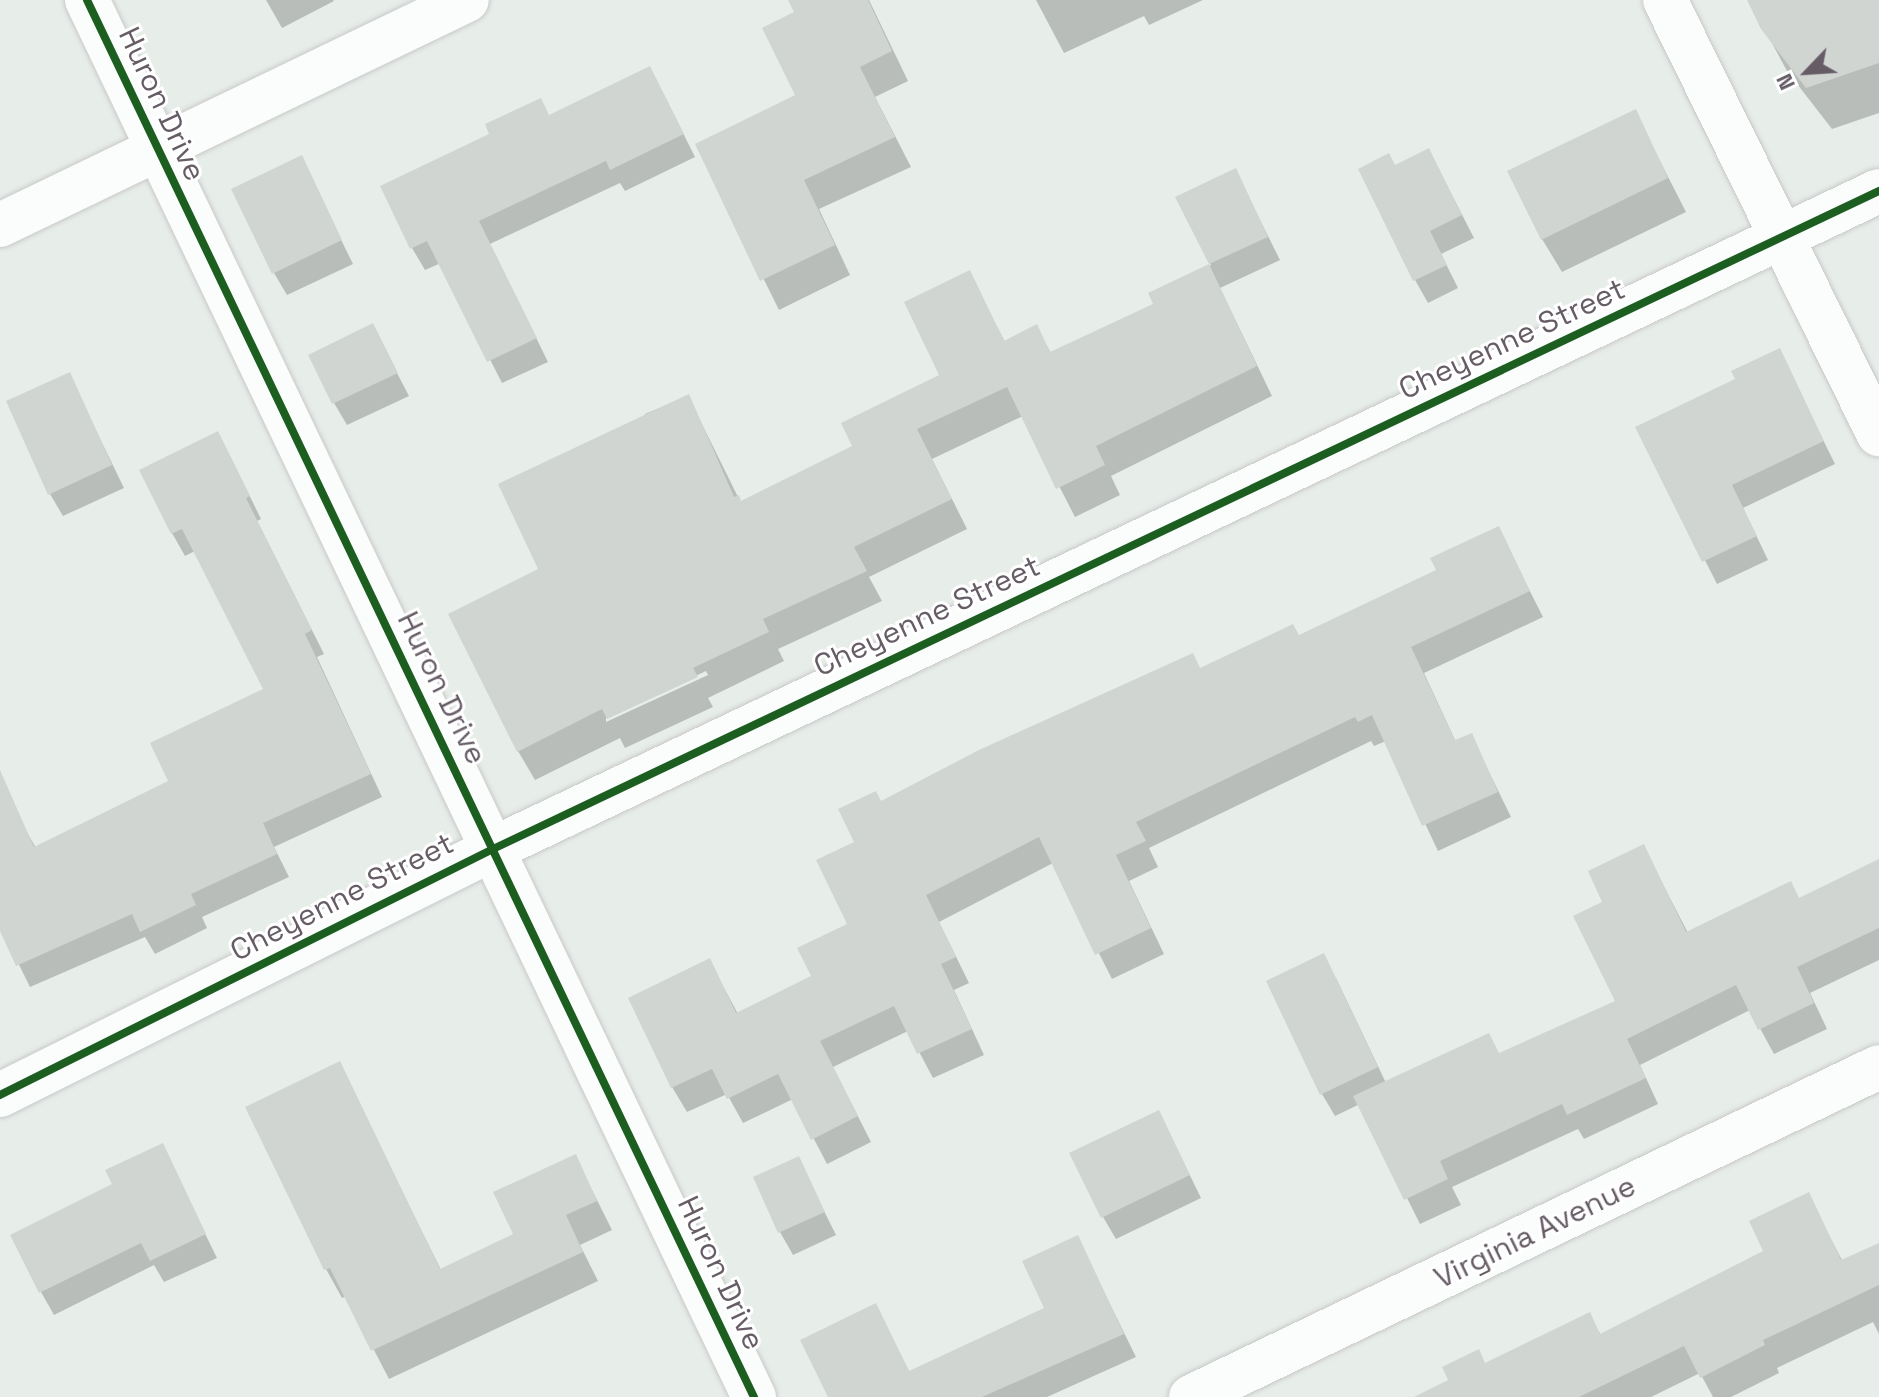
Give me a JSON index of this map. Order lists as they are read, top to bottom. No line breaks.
{"streets":{"street":["Huron Drive","Cheyenne Street","Virginia Avenue"]},"crossings":[["Huron Drive","Cheyenne Street"]],"north":"bottom left"}
